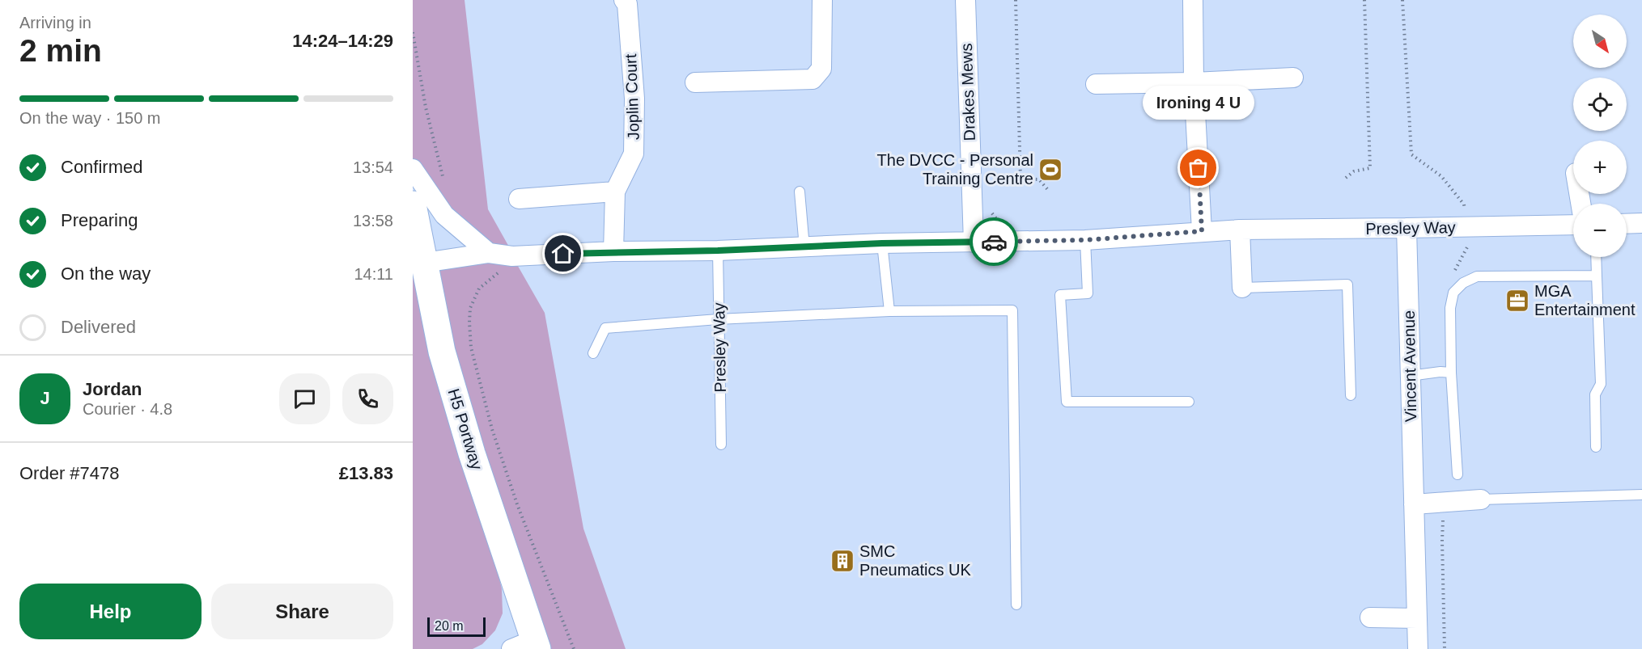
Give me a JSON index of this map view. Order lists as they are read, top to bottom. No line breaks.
{"streets":{"street":["Drakes Mews","Joplin Court","Presley Way","Vincent Avenue","H5 Portway"]},"crossings":[["Drakes Mews","Presley Way"],["Joplin Court","Presley Way"],["Presley Way","Vincent Avenue"],["Presley Way","H5 Portway"]],"places":{"other":["Ironing 4 U"],"sports":["The DVCC - Personal Training Centre"],"office":["MGA Entertainment"],"building":["SMC Pneumatics UK"]},"scale_bar":"20 m","north":"bottom right","page":{"heading":["2 min","Arriving in","14:24–14:29"],"panel":["Jordan","Courier · 4.8","Order #7478","£13.83"],"map_buttons":["+","−"],"bar":"On the way · 150 m","bubble":"Ironing 4 U","list":[["Confirmed","13:54"],["Preparing","13:58"],["On the way","14:11"],"Delivered"],"round":"J","buttons":["Help","Share"],"scale":"20 m"}}
